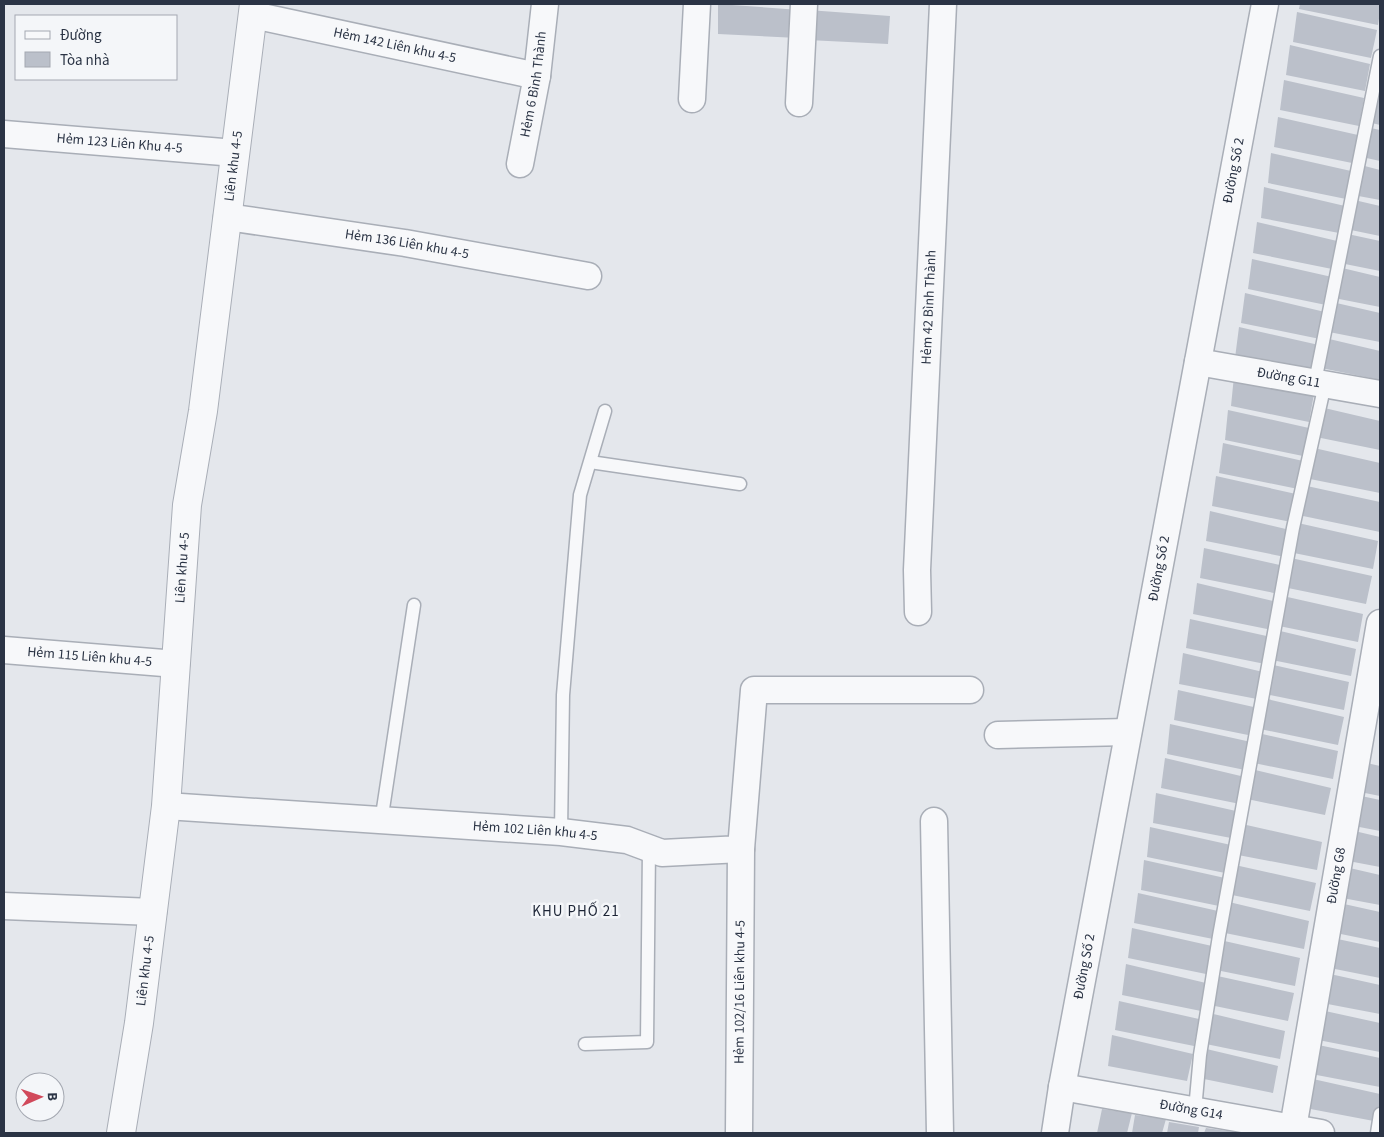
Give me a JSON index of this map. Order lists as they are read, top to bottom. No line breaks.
{"streets":{"street":["Hẻm 142 Liên khu 4-5","Hẻm 6 Bình Thành","Hẻm 123 Liên Khu 4-5","Liên khu 4-5","Đường Số 2","Hẻm 136 Liên khu 4-5","Hẻm 42 Bình Thành","Đường G11","Hẻm 115 Liên khu 4-5","Hẻm 102 Liên khu 4-5","Đường G8","Hẻm 102/16 Liên khu 4-5","Đường G14"]},"crossings":[["Hẻm 142 Liên khu 4-5","Hẻm 6 Bình Thành"],["Hẻm 142 Liên khu 4-5","Liên khu 4-5"],["Hẻm 123 Liên Khu 4-5","Liên khu 4-5"],["Liên khu 4-5","Hẻm 136 Liên khu 4-5"],["Liên khu 4-5","Hẻm 115 Liên khu 4-5"],["Liên khu 4-5","Hẻm 102 Liên khu 4-5"],["Đường Số 2","Đường G11"],["Đường Số 2","Đường G14"],["Hẻm 102 Liên khu 4-5","Hẻm 102/16 Liên khu 4-5"],["Đường G8","Đường G14"]],"districts":["KHU PHỐ 21"],"legend":["Đường","Tòa nhà"],"north":"right"}
